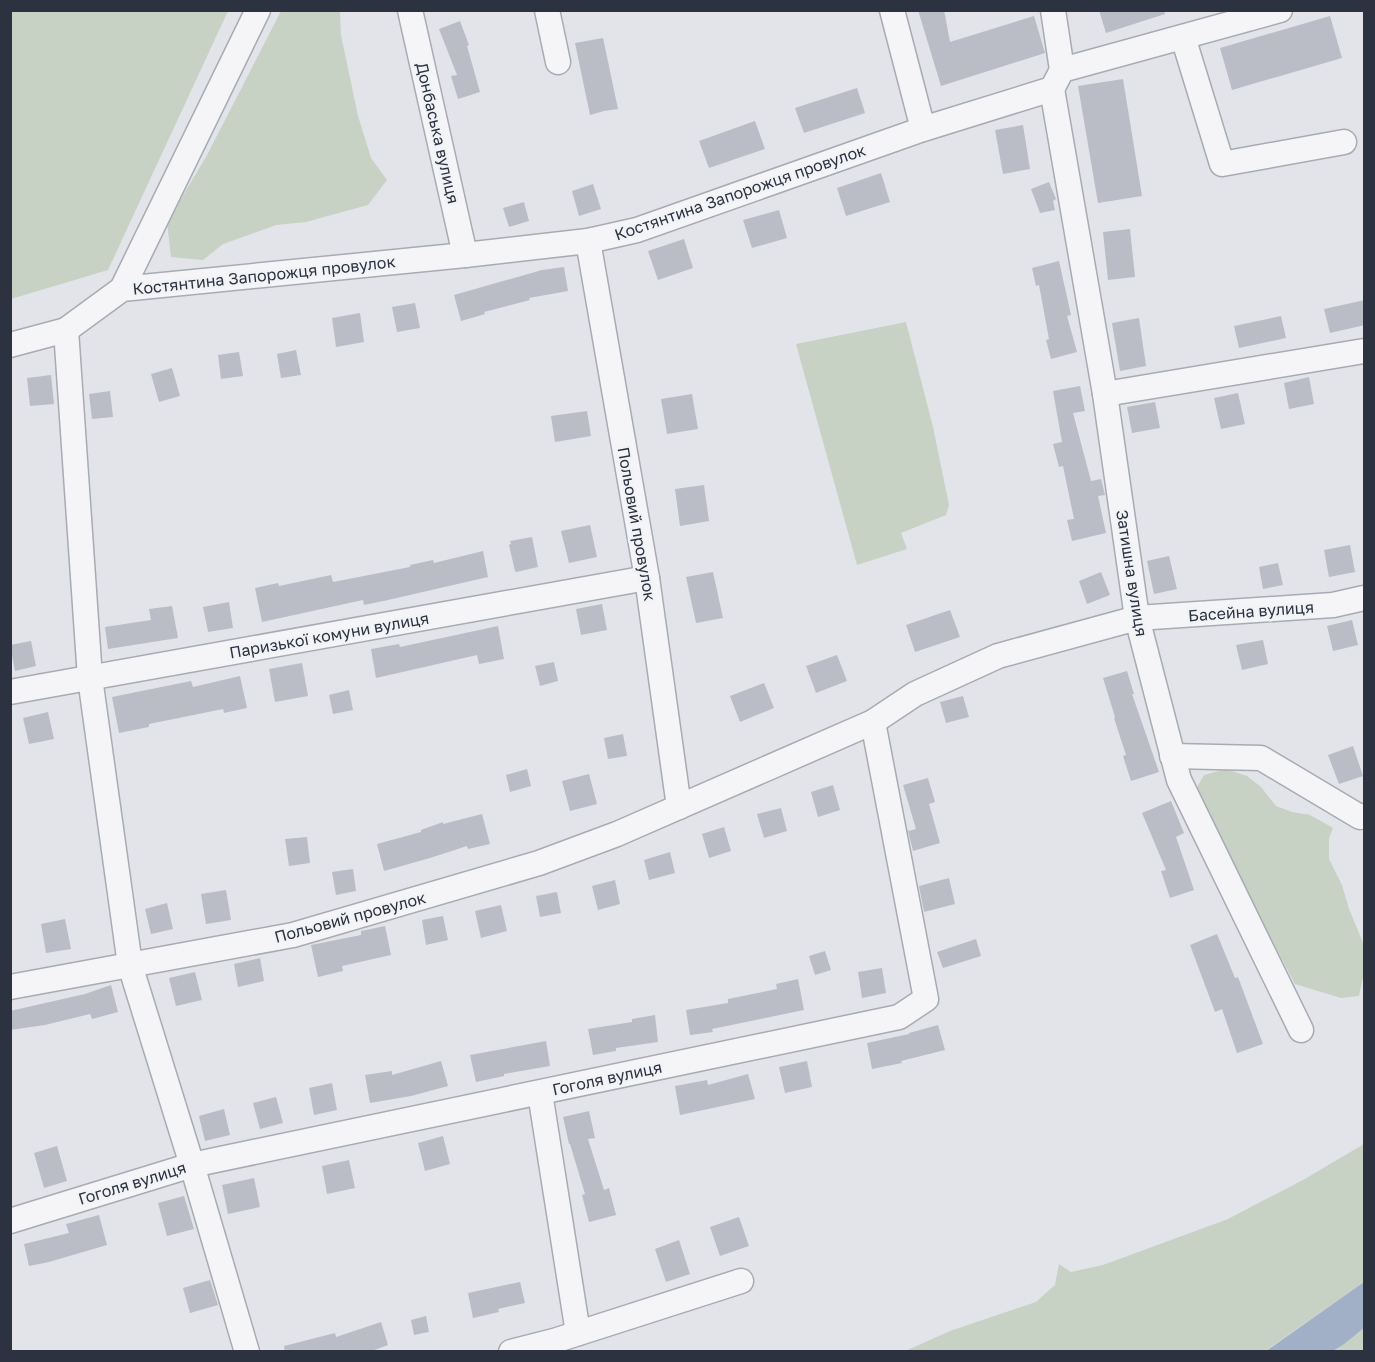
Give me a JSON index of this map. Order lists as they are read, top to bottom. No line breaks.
{"streets":{"street":["Донбаська вулиця","Костянтина Запорожця провулок","Польовий провулок","Затишна вулиця","Басейна вулиця","Паризької комуни вулиця","Гоголя вулиця"]},"crossings":[["Донбаська вулиця","Костянтина Запорожця провулок"],["Костянтина Запорожця провулок","Польовий провулок"],["Костянтина Запорожця провулок","Затишна вулиця"],["Польовий провулок","Затишна вулиця"],["Польовий провулок","Басейна вулиця"],["Польовий провулок","Паризької комуни вулиця"],["Польовий провулок","Гоголя вулиця"],["Затишна вулиця","Басейна вулиця"]]}
